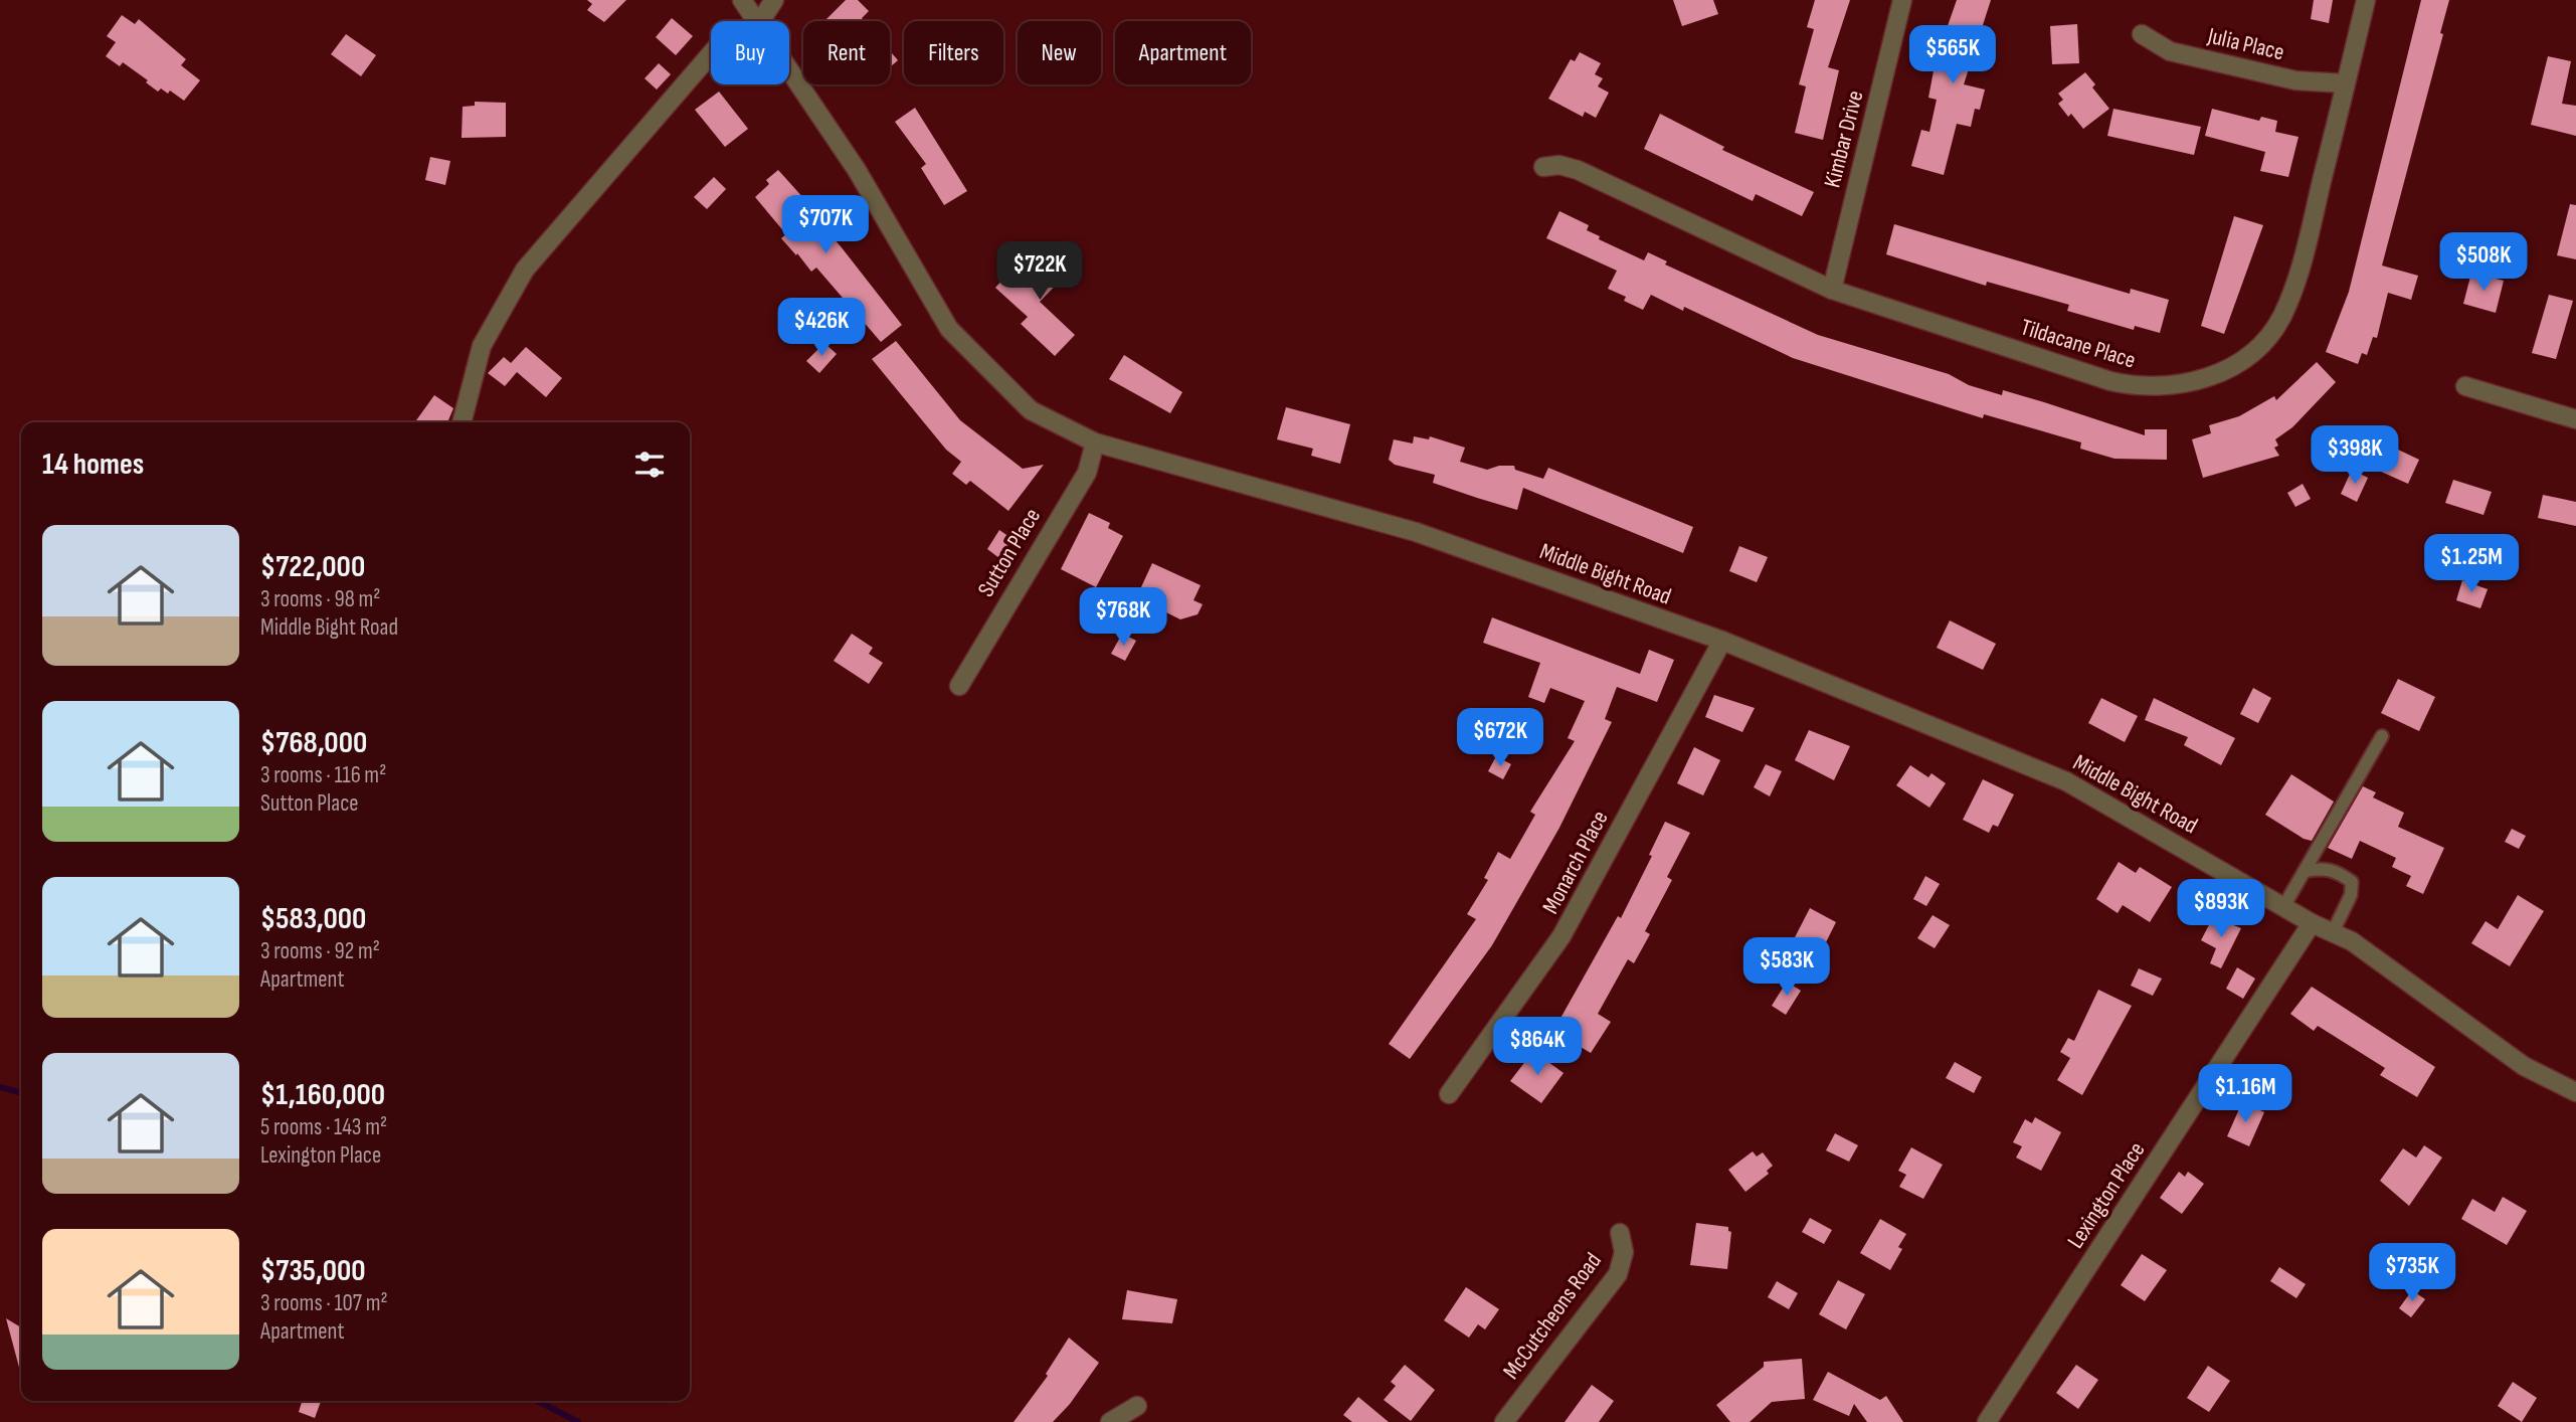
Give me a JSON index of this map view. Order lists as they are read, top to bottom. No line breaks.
{"streets":{"street":["Julia Place","Kimbar Drive","Tildacane Place","Sutton Place","Middle Bight Road","Monarch Place","Lexington Place","McCutcheons Road"]},"crossings":[["Julia Place","Tildacane Place"],["Kimbar Drive","Tildacane Place"],["Sutton Place","Middle Bight Road"],["Middle Bight Road","Monarch Place"],["Middle Bight Road","Lexington Place"]],"page":{"chip":["Buy","Rent","Filters","New","Apartment"],"price":["$565K","$707K","$508K","$722K","$426K","$398K","$1.25M","$768K","$672K","$893K","$583K","$864K","$1.16M","$735K"],"heading":"14 homes","list":[{"name":"$722,000","note":"3 rooms · 98 m² · Middle Bight Road"},{"name":"$768,000","note":"3 rooms · 116 m² · Sutton Place"},{"name":"$583,000","note":"3 rooms · 92 m² · Apartment"},{"name":"$1,160,000","note":"5 rooms · 143 m² · Lexington Place"},{"name":"$735,000","note":"3 rooms · 107 m² · Apartment"}]}}
